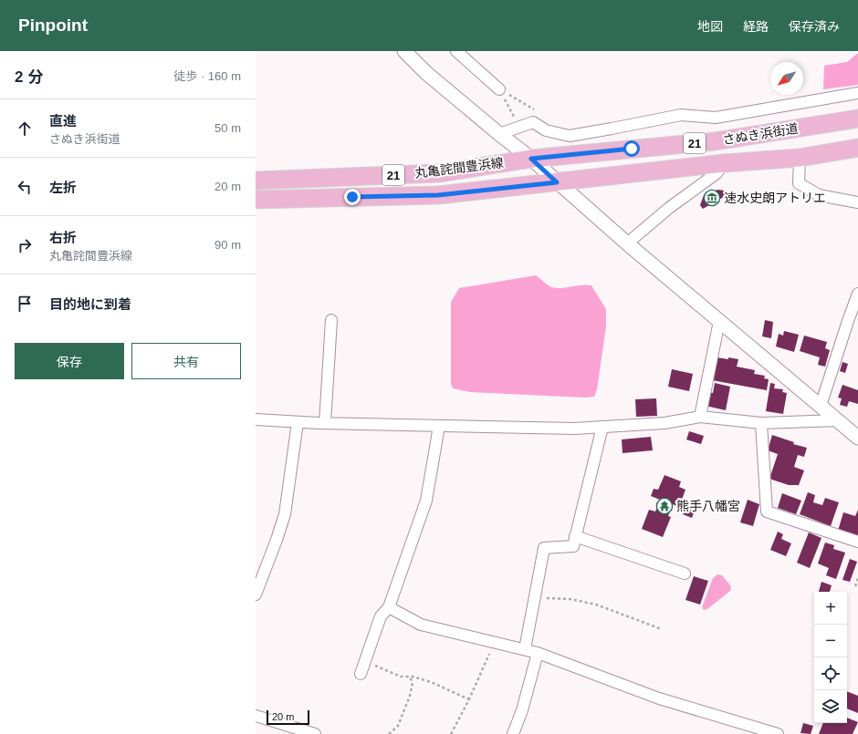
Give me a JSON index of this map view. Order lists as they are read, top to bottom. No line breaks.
{"streets":{"main road":["さぬき浜街道","21","丸亀詫間豊浜線"]},"crossings":[["さぬき浜街道","丸亀詫間豊浜線"]],"places":{"museum":["速水史朗アトリエ"],"temple":["熊手八幡宮"]},"scale_bar":"20 m","north":"bottom left","page":{"header":"Pinpoint","nav":["地図","経路","保存済み"],"heading":["2 分","徒歩 · 160 m"],"list":[["直進","さぬき浜街道","50 m"],["左折","20 m"],["右折","丸亀詫間豊浜線","90 m"],"目的地に到着"],"buttons":["保存","共有"],"map_buttons":["+","−"],"scale":"20 m"}}
